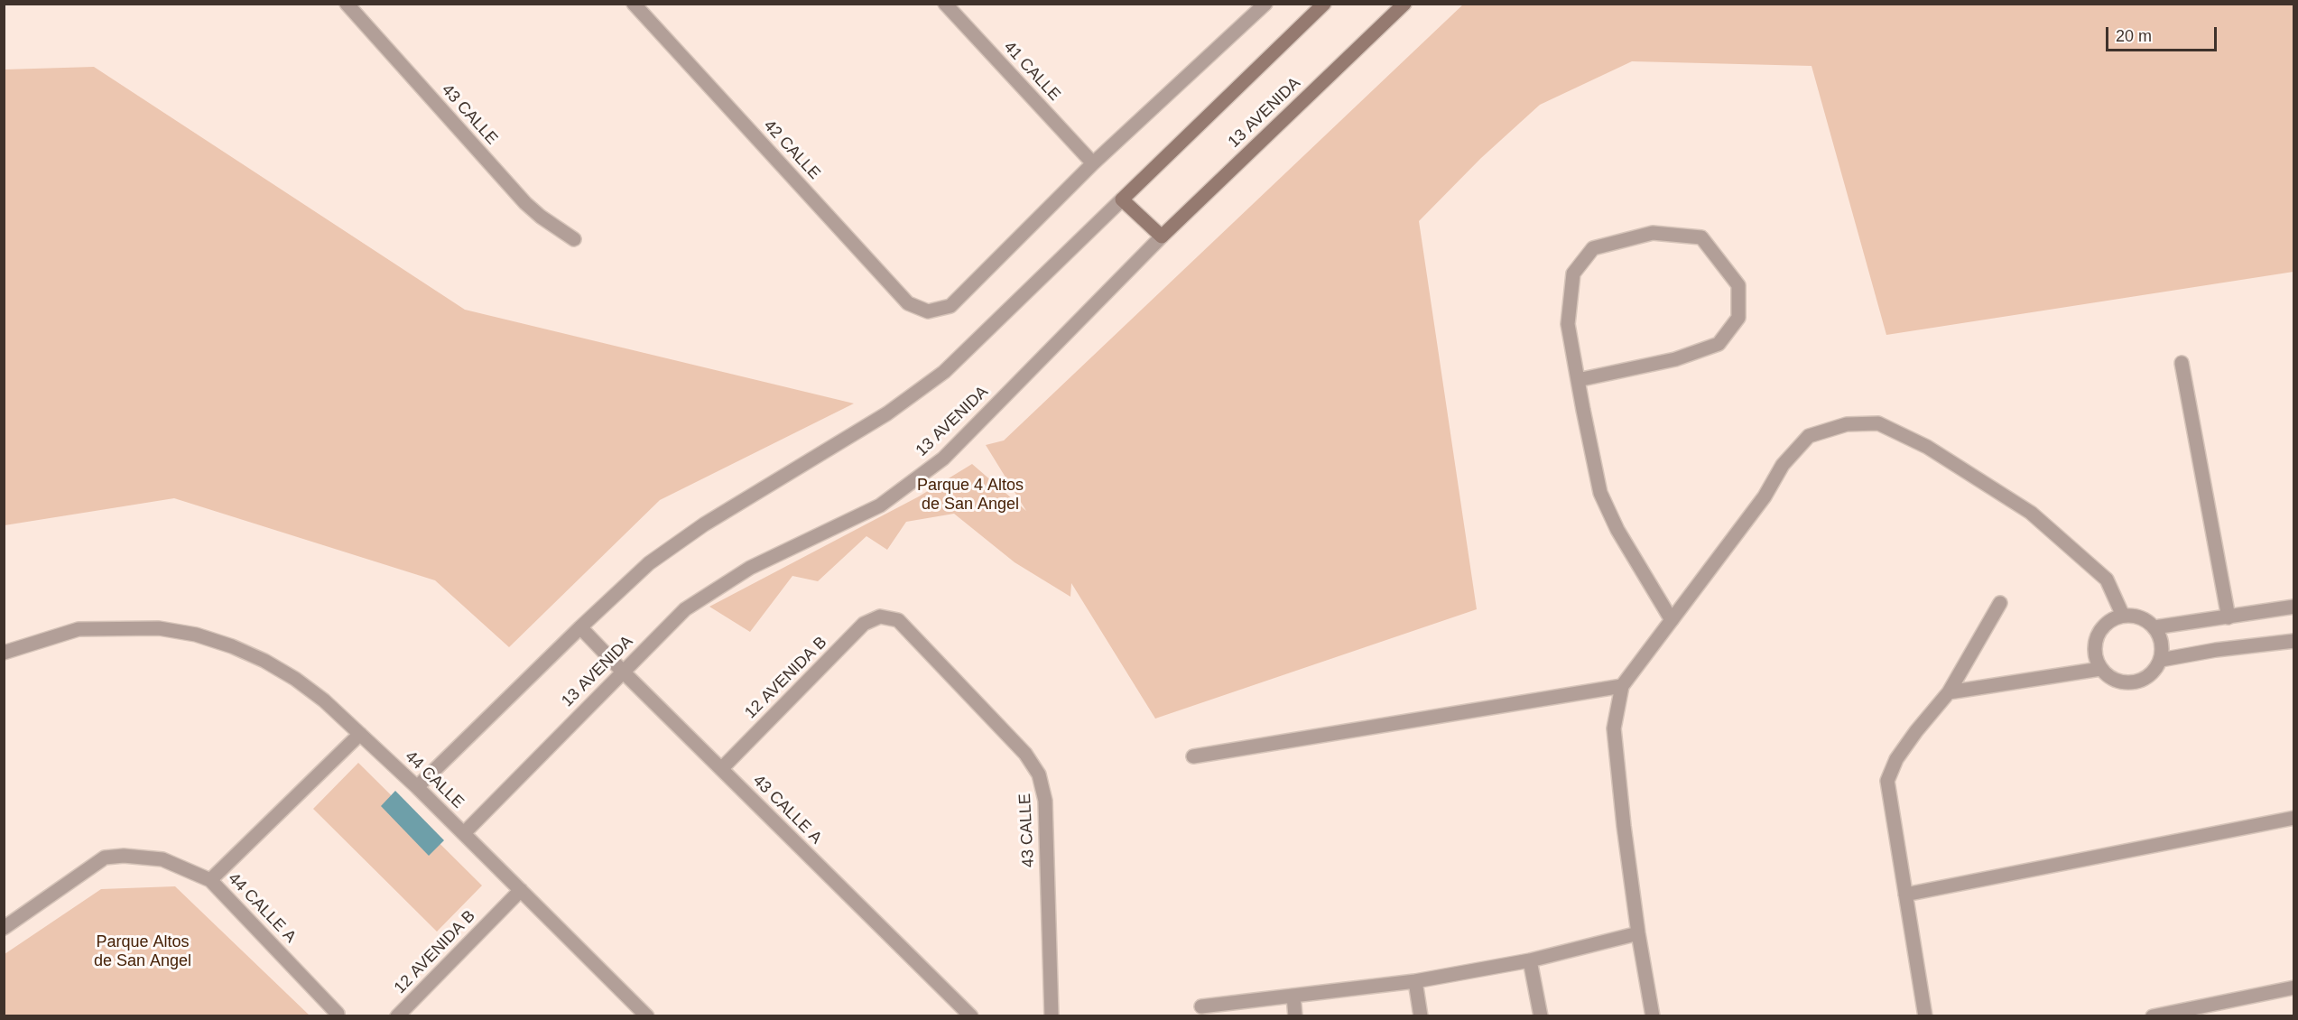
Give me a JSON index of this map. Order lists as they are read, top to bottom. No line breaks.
{"streets":{"street":["41 CALLE","13 AVENIDA","43 CALLE","42 CALLE","12 AVENIDA B","44 CALLE","43 CALLE A","44 CALLE A"]},"crossings":[["41 CALLE","42 CALLE"],["13 AVENIDA","44 CALLE"],["13 AVENIDA","43 CALLE A"],["43 CALLE","12 AVENIDA B"],["12 AVENIDA B","44 CALLE"],["12 AVENIDA B","43 CALLE A"]],"parks":["Parque 4 Altos de San Angel","Parque Altos de San Angel"],"scale_bar":"20 m"}
